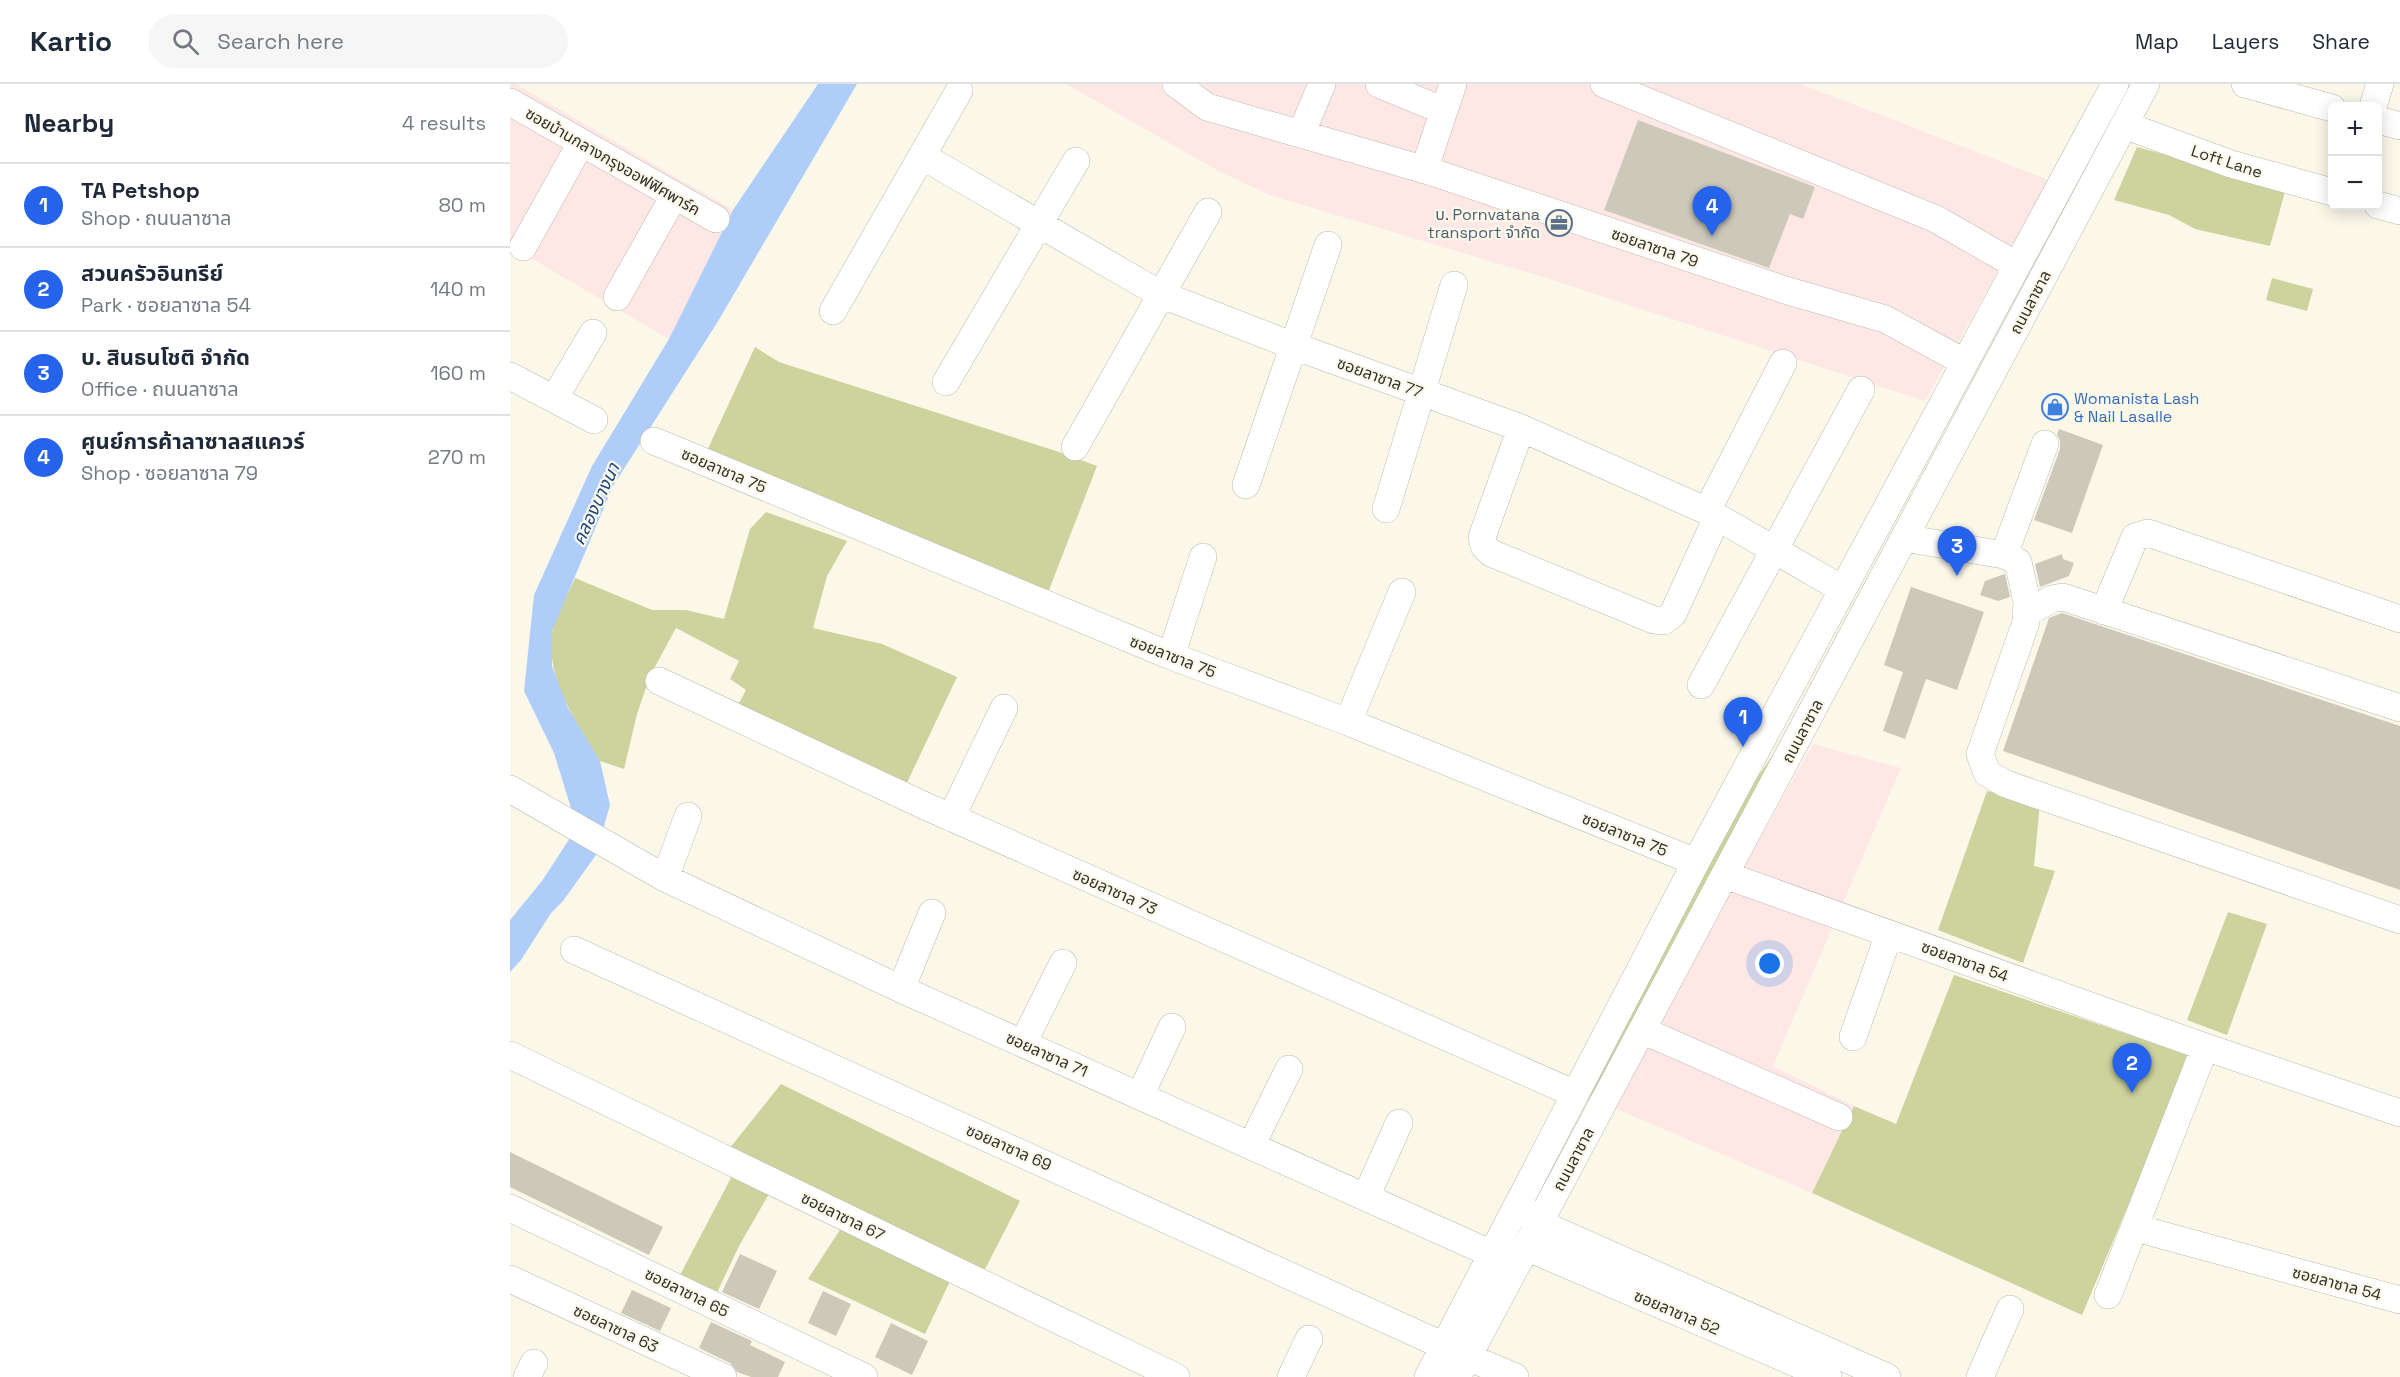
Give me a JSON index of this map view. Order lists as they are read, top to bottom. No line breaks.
{"streets":{"street":["ซอยบ้านกลางกรุงออฟฟิศพาร์ค","Loft Lane","ซอยลาซาล 79","ถนนลาซาล","ซอยลาซาล 77","ซอยลาซาล 75","ซอยลาซาล 73","ซอยลาซาล 54","ซอยลาซาล 71","ซอยลาซาล 69","ซอยลาซาล 67","ซอยลาซาล 65","ซอยลาซาล 52","ซอยลาซาล 63"]},"crossings":[["Loft Lane","ถนนลาซาล"],["ซอยลาซาล 79","ถนนลาซาล"],["ถนนลาซาล","ซอยลาซาล 77"],["ถนนลาซาล","ซอยลาซาล 75"],["ถนนลาซาล","ซอยลาซาล 73"],["ถนนลาซาล","ซอยลาซาล 54"],["ถนนลาซาล","ซอยลาซาล 71"],["ถนนลาซาล","ซอยลาซาล 69"],["ถนนลาซาล","ซอยลาซาล 52"]],"water":["คลองบางนา"],"places":{"office":["บ. Pornvatana transport จำกัด"],"shop":["Womanista Lash & Nail Lasalle"]},"page":{"header":"Kartio","search":"Search here","nav":["Map","Layers","Share"],"heading":["Nearby","4 results"],"map_buttons":["+","−"],"list":[{"mark":"1","name":"TA Petshop","note":"Shop · ถนนลาซาล","value":"80 m"},{"mark":"2","name":"สวนครัวอินทรีย์","note":"Park · ซอยลาซาล 54","value":"140 m"},{"mark":"3","name":"บ. สินธนโชติ จำกัด","note":"Office · ถนนลาซาล","value":"160 m"},{"mark":"4","name":"ศูนย์การค้าลาซาลสแควร์","note":"Shop · ซอยลาซาล 79","value":"270 m"}],"pins":["4","3","1","2"]}}
